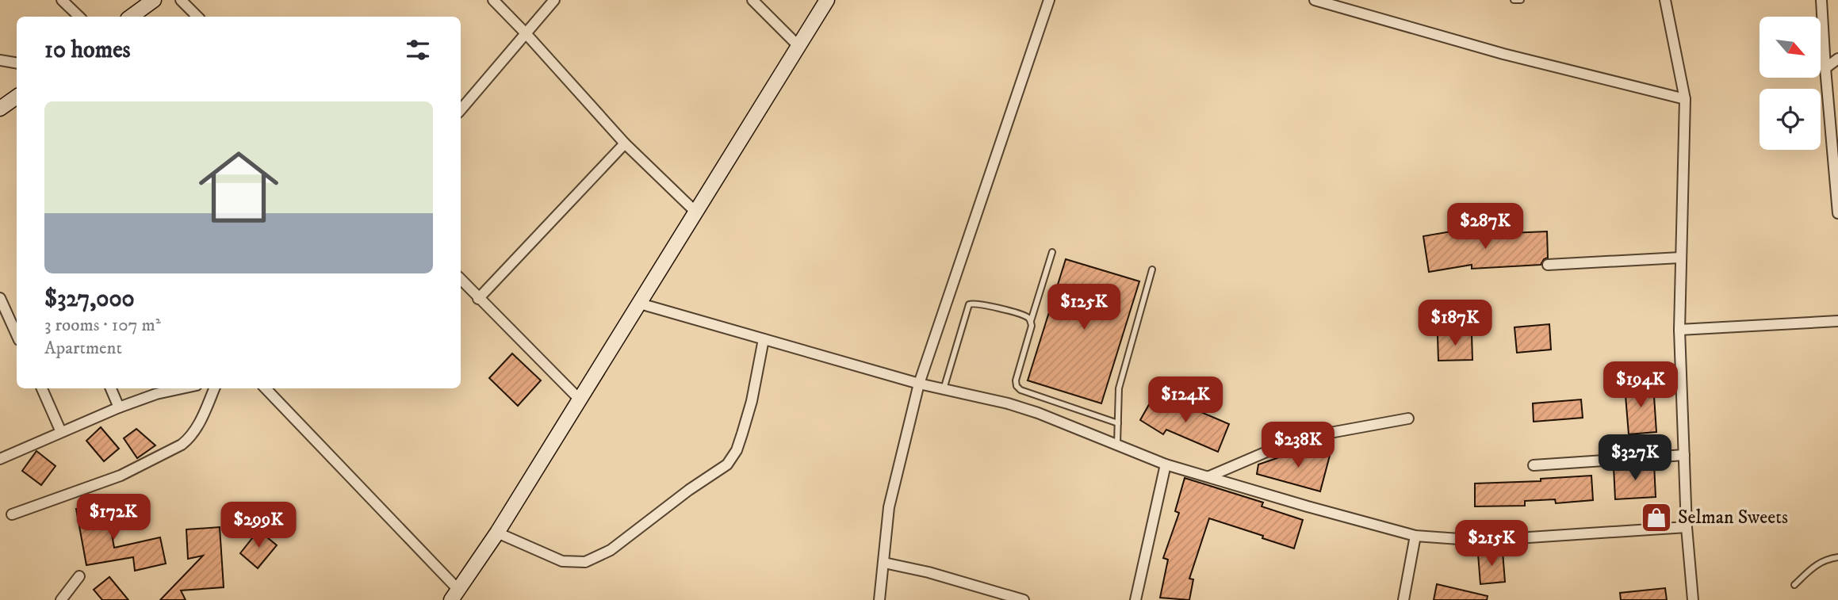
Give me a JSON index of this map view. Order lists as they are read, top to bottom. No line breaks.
{"places":{"shop":["Selman Sweets"]},"north":"bottom right","page":{"heading":"10 homes","list":[{"name":"$327,000","note":"3 rooms · 107 m² · Apartment"}],"price":["$287K","$125K","$187K","$194K","$124K","$238K","$327K","$172K","$299K","$215K"]}}
